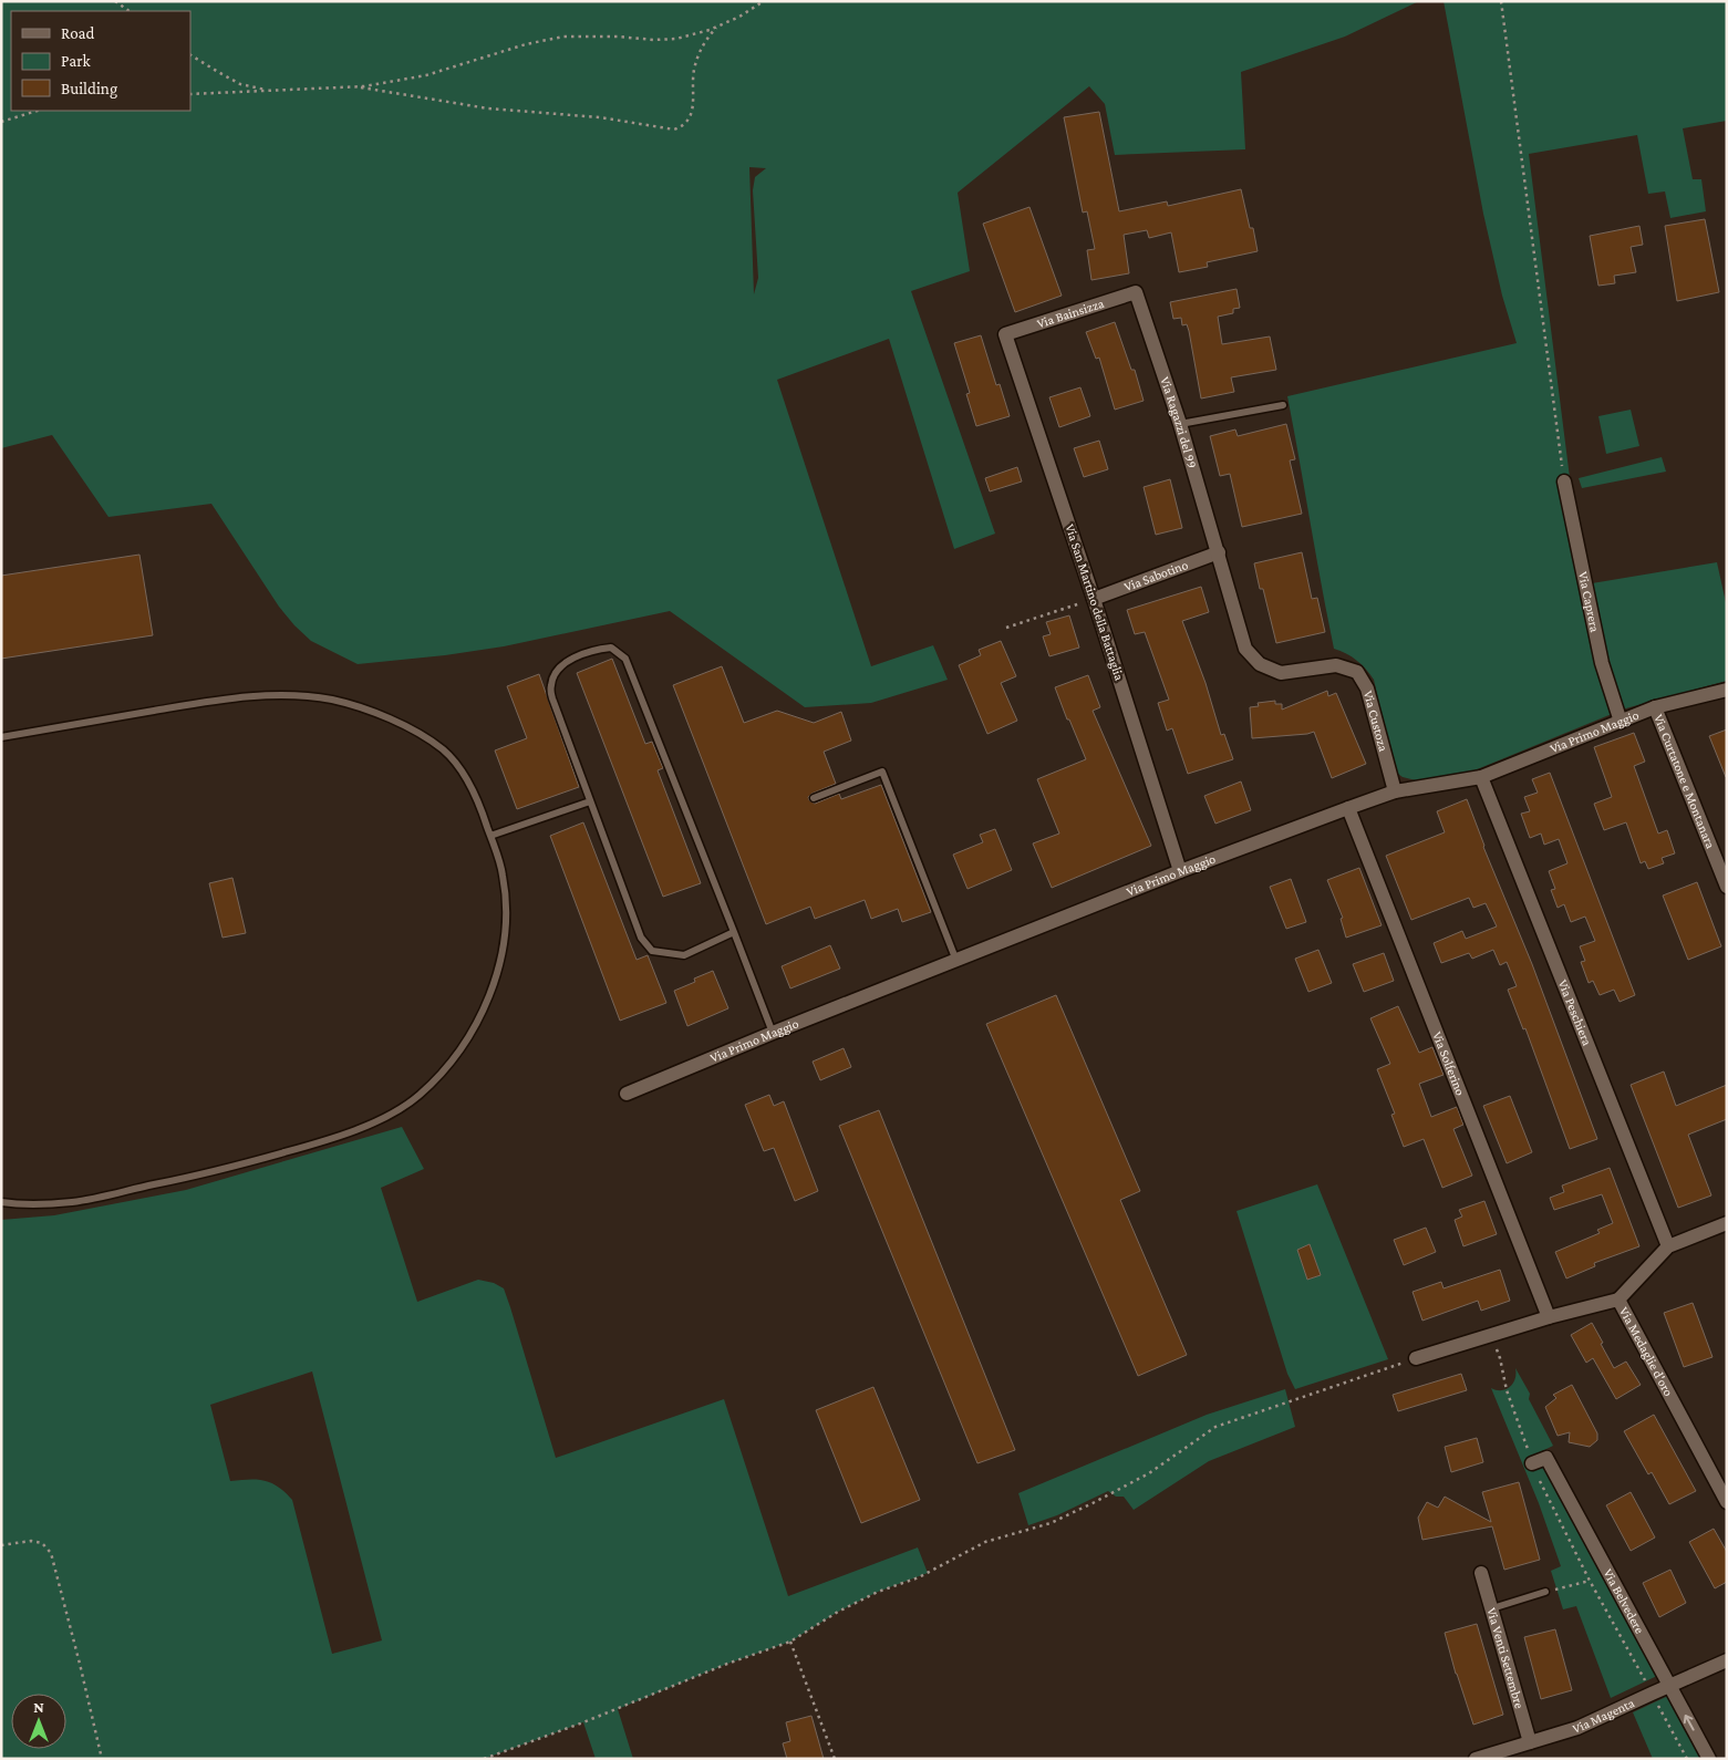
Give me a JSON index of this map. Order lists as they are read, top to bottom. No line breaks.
{"streets":{"street":["Via Bainsizza","Via Ragazzi del 99","Via Sabotino","Via San Martino della Battaglia","Via Caprera","Via Custoza","Via Primo Maggio","Via Curtatone e Montanara","Via Peschiera","Via Solferino","Via Medaglie d'oro","Via Belvedere","Via Venti Settembre","Via Magenta"]},"crossings":[["Via Bainsizza","Via Ragazzi del 99"],["Via Bainsizza","Via San Martino della Battaglia"],["Via Ragazzi del 99","Via Sabotino"],["Via Ragazzi del 99","Via Custoza"],["Via Sabotino","Via San Martino della Battaglia"],["Via San Martino della Battaglia","Via Primo Maggio"],["Via Caprera","Via Primo Maggio"],["Via Custoza","Via Primo Maggio"],["Via Primo Maggio","Via Curtatone e Montanara"],["Via Primo Maggio","Via Peschiera"],["Via Primo Maggio","Via Solferino"],["Via Solferino","Via Medaglie d'oro"],["Via Belvedere","Via Magenta"],["Via Venti Settembre","Via Magenta"]],"legend":["Road","Park","Building"],"north":"top"}
